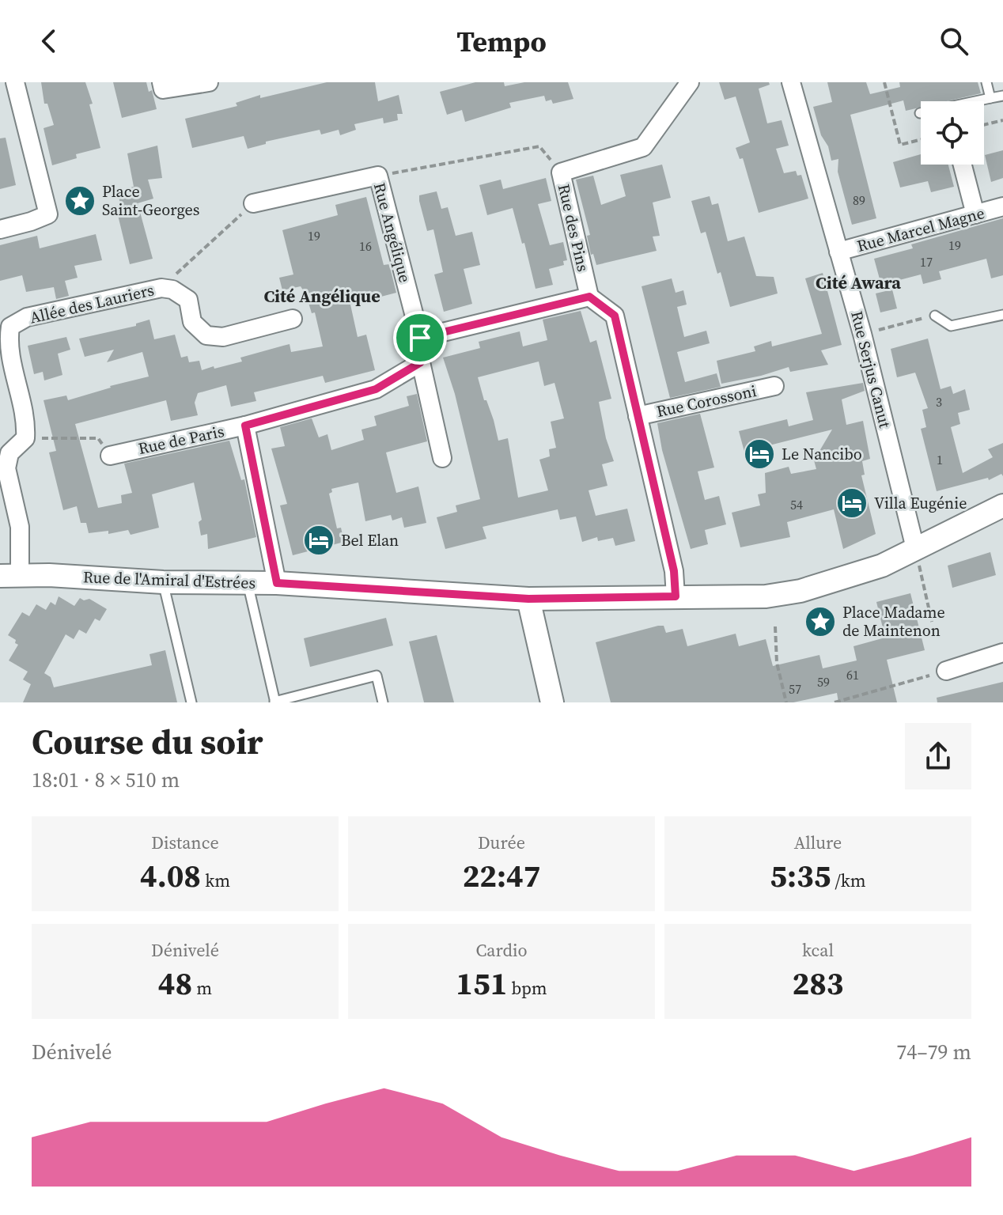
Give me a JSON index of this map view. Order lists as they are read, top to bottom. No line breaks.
{"streets":{"street":["Rue des Pins","Rue Marcel Magne","Rue Angélique","Allée des Lauriers","Rue Serjus Canut","Rue Corossoni","Rue de Paris","Rue de l'Amiral d'Estrées"]},"crossings":[["Rue Marcel Magne","Rue Serjus Canut"],["Rue Serjus Canut","Rue de l'Amiral d'Estrées"]],"districts":["Cité Awara","Cité Angélique"],"places":{"place":["Place Saint-Georges","Place Madame de Maintenon"],"hotel":["Le Nancibo","Villa Eugénie","Bel Elan"]},"house_numbers":["89","19","19","16","17","3","1","54","61","59","57"],"page":{"header":"Tempo","heading":["Course du soir","18:01 · 8 × 510 m"],"stats":[["Distance","4.08 km"],["Durée","22:47"],["Allure","5:35 /km"],["Dénivelé","48 m"],["Cardio","151 bpm"],["kcal","283"]],"chart":["Dénivelé","74–79 m"]}}
